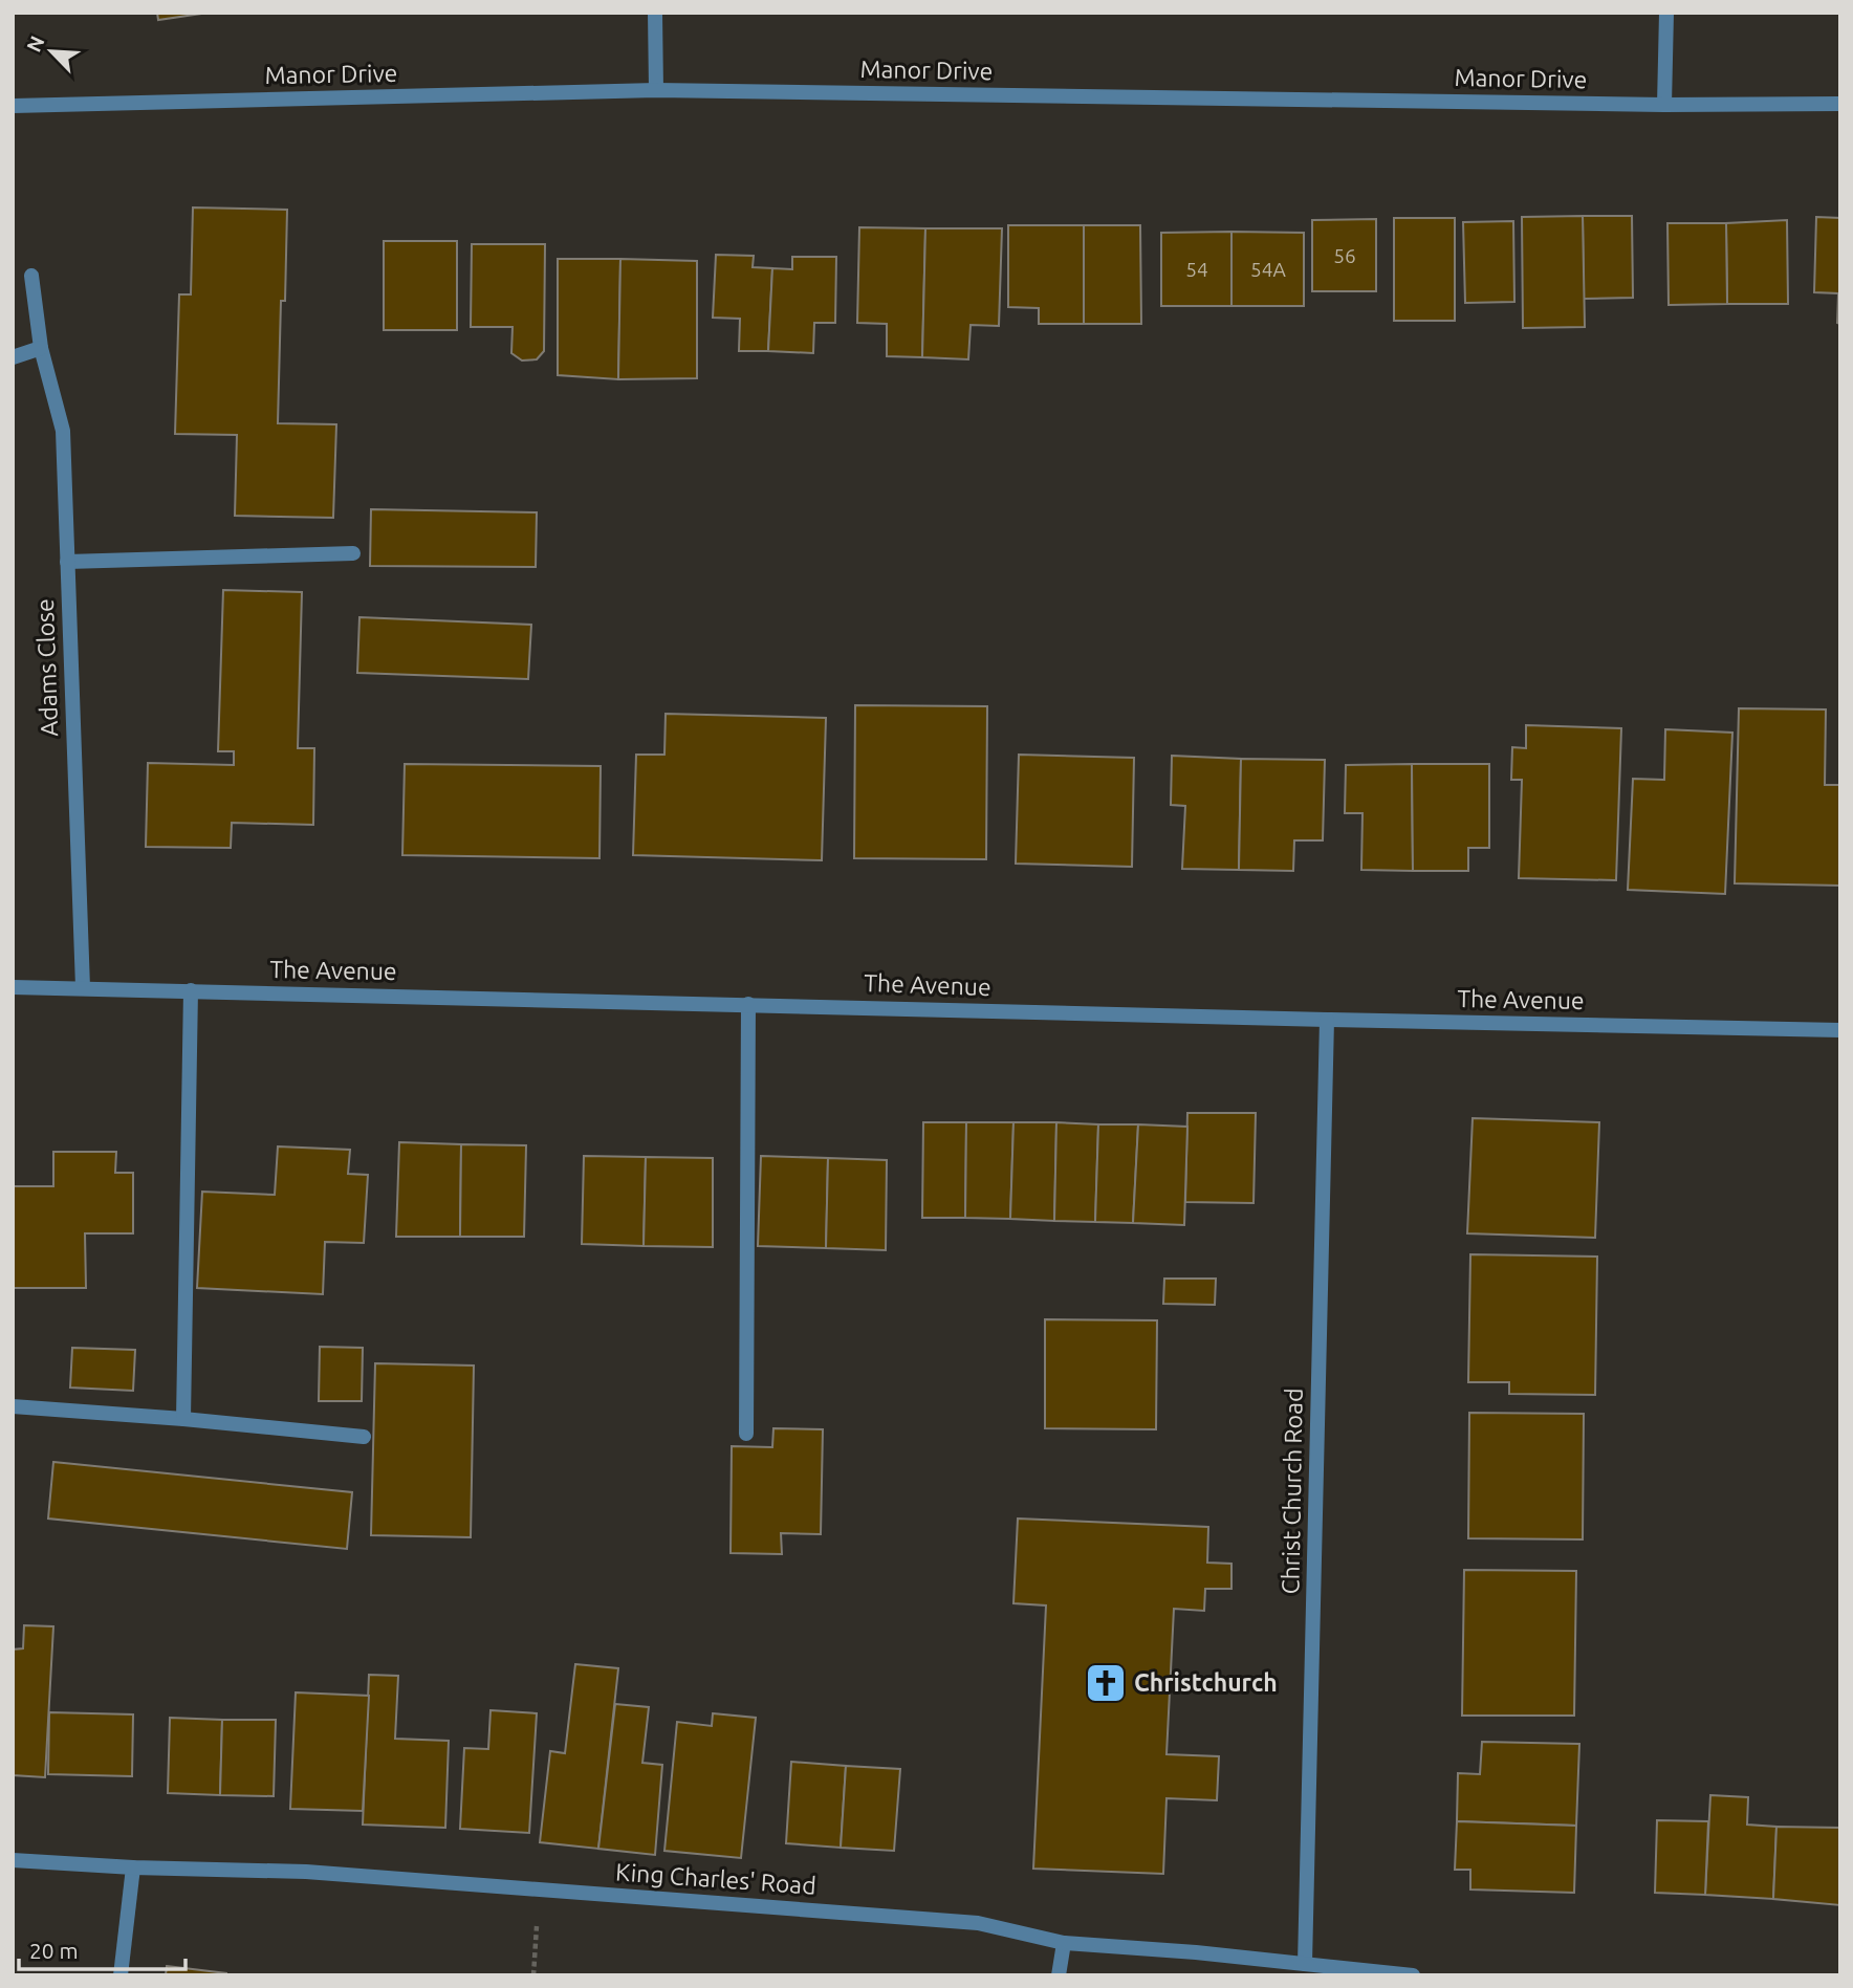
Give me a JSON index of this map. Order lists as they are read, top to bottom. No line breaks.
{"streets":{"street":["Manor Drive","Adams Close","The Avenue","Christ Church Road","King Charles' Road"]},"crossings":[["Adams Close","The Avenue"],["The Avenue","Christ Church Road"],["Christ Church Road","King Charles' Road"]],"places":{"church":["Christchurch"]},"house_numbers":["56","54","54A"],"scale_bar":"20 m","north":"top left"}
